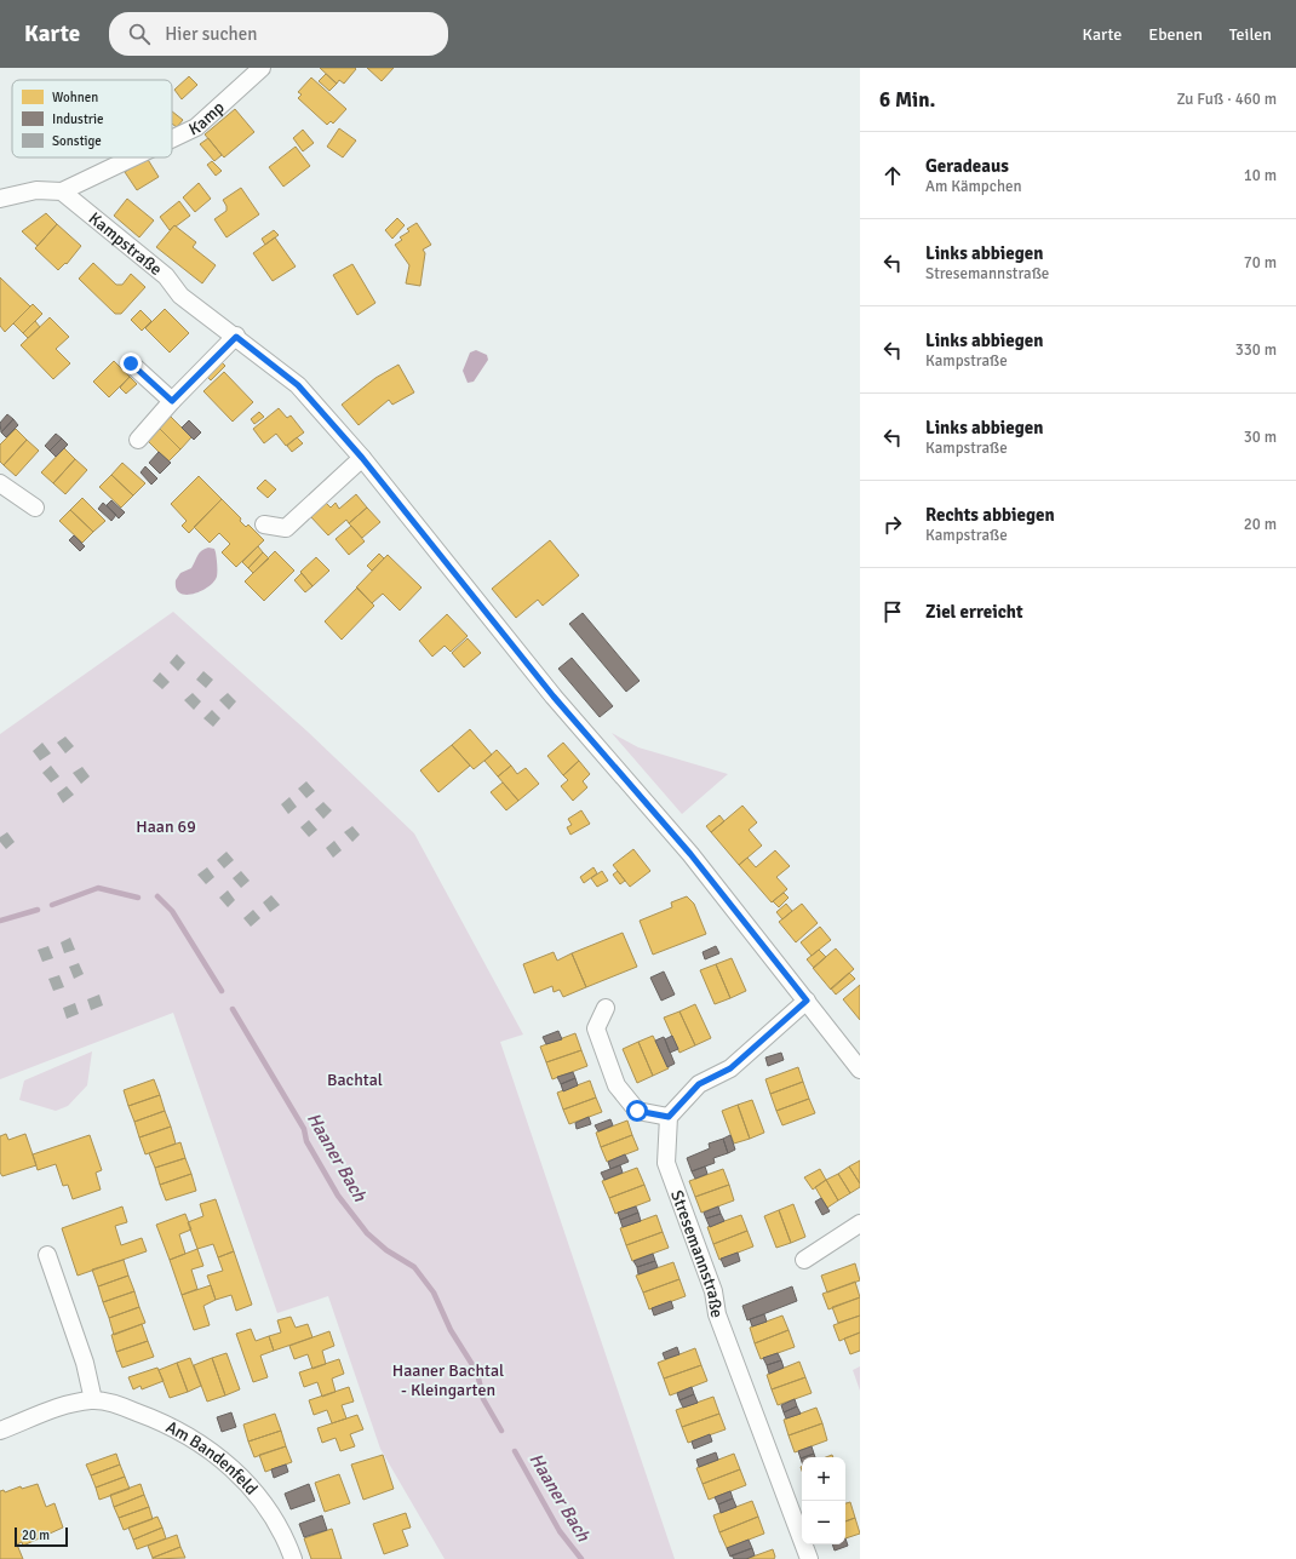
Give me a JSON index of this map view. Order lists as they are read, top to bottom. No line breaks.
{"streets":{"street":["Kamp","Kampstraße","Stresemannstraße","Am Bandenfeld"]},"crossings":[["Kamp","Kampstraße"]],"water":["Haaner Bach"],"parks":["Haan 69","Bachtal","Haaner Bachtal - Kleingarten"],"legend":["Wohnen","Industrie","Sonstige"],"scale_bar":"20 m","page":{"header":"Karte","search":"Hier suchen","nav":["Karte","Ebenen","Teilen"],"heading":["6 Min.","Zu Fuß · 460 m"],"list":[["Geradeaus","Am Kämpchen","10 m"],["Links abbiegen","Stresemannstraße","70 m"],["Links abbiegen","Kampstraße","330 m"],["Links abbiegen","Kampstraße","30 m"],["Rechts abbiegen","Kampstraße","20 m"],"Ziel erreicht"],"map_buttons":["+","−"],"scale":"20 m"}}
